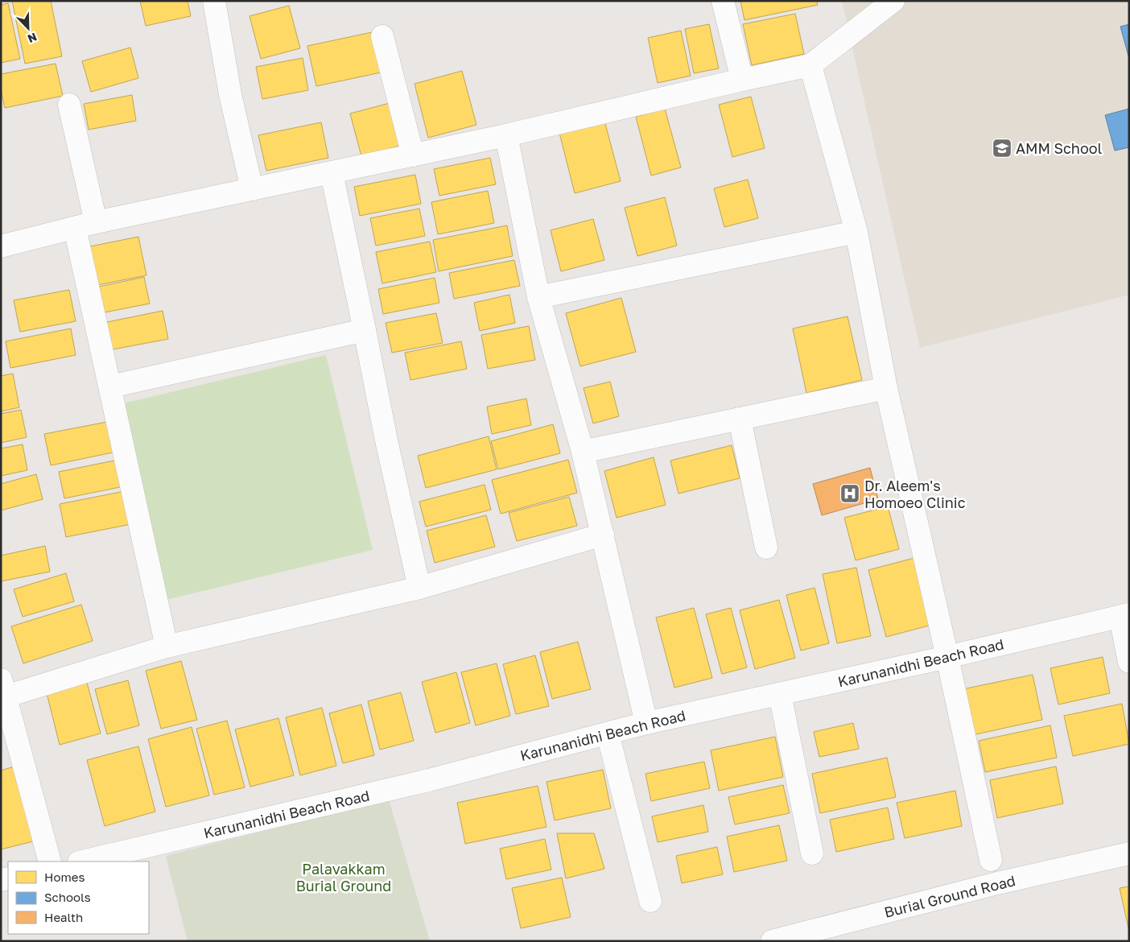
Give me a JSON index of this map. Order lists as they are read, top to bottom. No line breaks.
{"streets":{"street":["Karunanidhi Beach Road","Burial Ground Road"]},"parks":["Palavakkam Burial Ground"],"places":{"school or university":["AMM School"],"hospital":["Dr. Aleem's Homoeo Clinic"]},"legend":["Homes","Schools","Health"],"north":"bottom right"}
